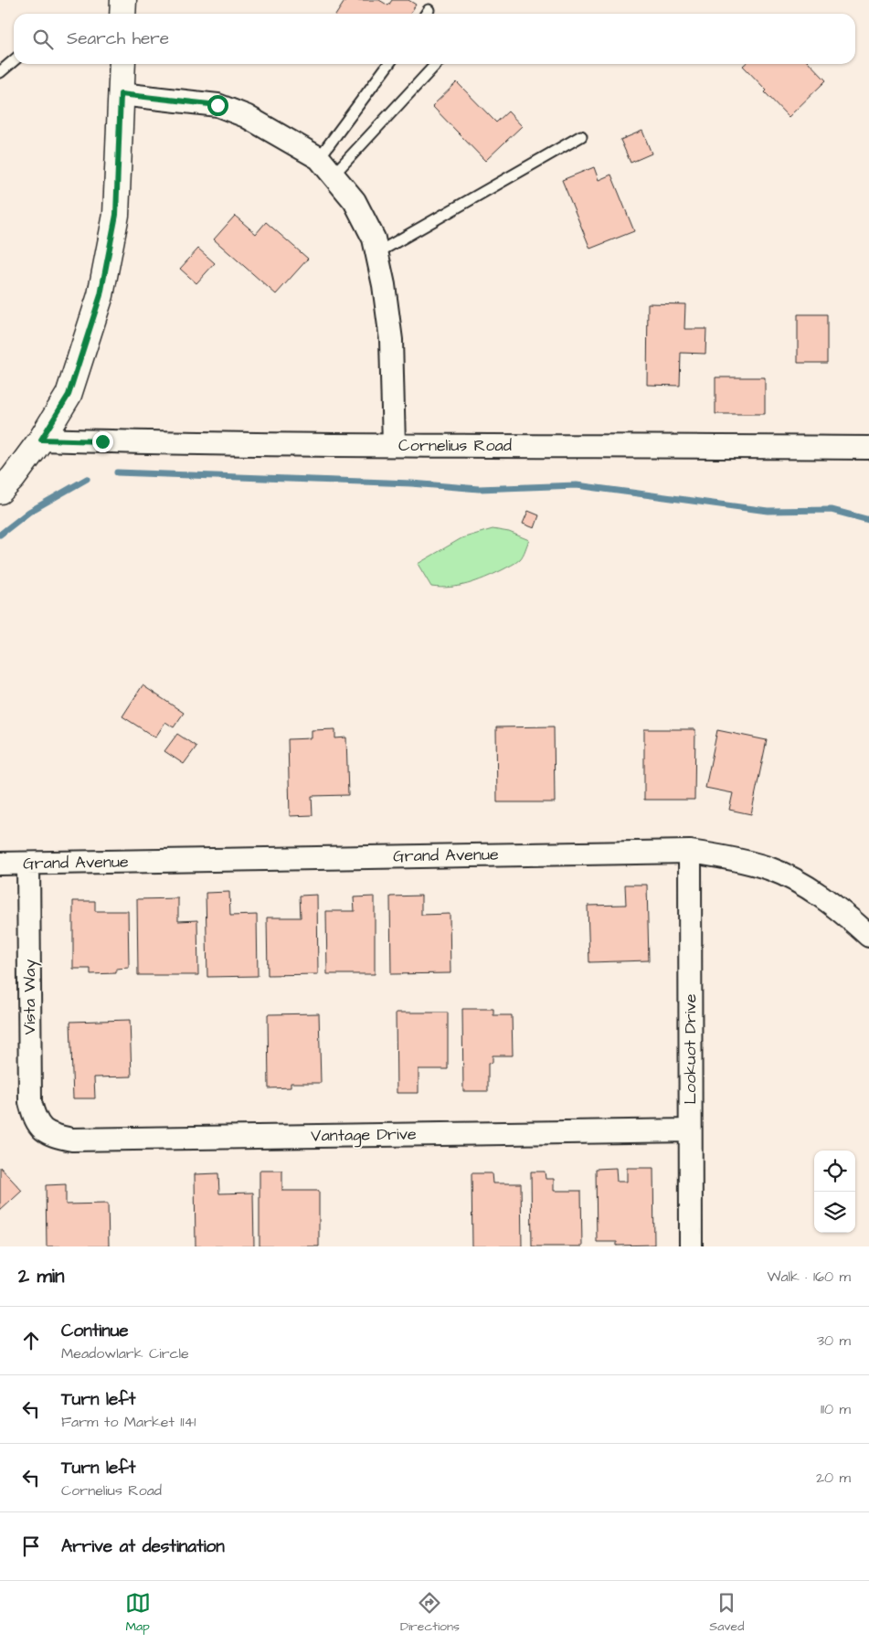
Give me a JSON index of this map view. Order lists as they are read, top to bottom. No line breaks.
{"streets":{"street":["Cornelius Road","Grand Avenue","Vista Way","Lookuot Drive","Vantage Drive"]},"crossings":[["Grand Avenue","Vista Way"],["Grand Avenue","Lookuot Drive"],["Vista Way","Vantage Drive"],["Lookuot Drive","Vantage Drive"]],"page":{"search":"Search here","heading":["2 min","Walk · 160 m"],"list":[["Continue","Meadowlark Circle","30 m"],["Turn left","Farm to Market 1141","110 m"],["Turn left","Cornelius Road","20 m"],"Arrive at destination"],"nav":["Map","Directions","Saved"]}}
